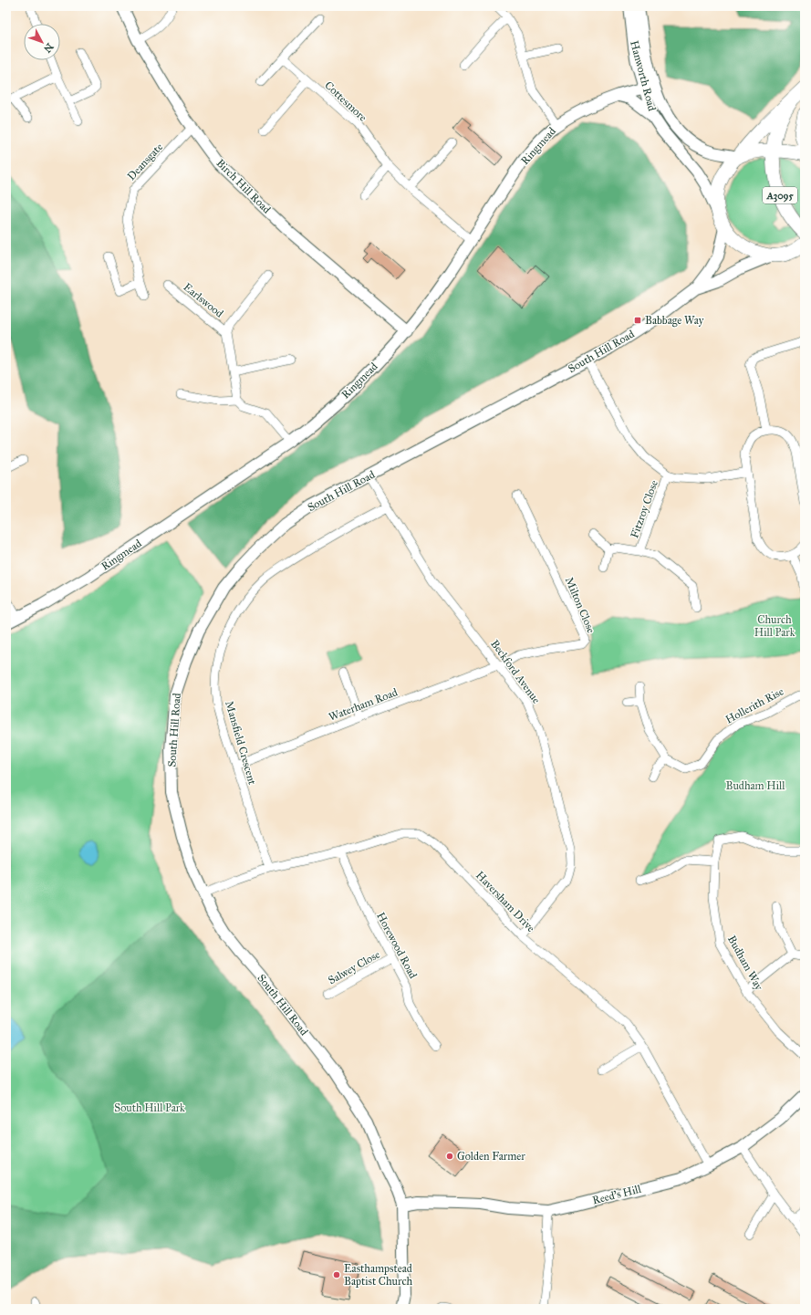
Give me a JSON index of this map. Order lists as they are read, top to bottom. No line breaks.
{"streets":{"main road":["A3095"],"street":["Hanworth Road","Cottesmore","Ringmead","Deansgate","Birch Hill Road","Earlswood","South Hill Road","Fitzroy Close","Milton Close","Beckford Avenue","Waterham Road","Hollerith Rise","Mansfield Crescent","Haversham Drive","Horewood Road","Budham Way","Salwey Close","Reed's Hill"]},"crossings":[["Hanworth Road","Ringmead"],["Hanworth Road","A3095"],["Cottesmore","Ringmead"],["Ringmead","Birch Hill Road"],["Deansgate","Birch Hill Road"],["South Hill Road","Beckford Avenue"],["South Hill Road","Haversham Drive"],["South Hill Road","Reed's Hill"],["Milton Close","Beckford Avenue"],["Milton Close","Waterham Road"],["Beckford Avenue","Waterham Road"],["Beckford Avenue","Mansfield Crescent"],["Beckford Avenue","Haversham Drive"],["Waterham Road","Mansfield Crescent"],["Mansfield Crescent","Haversham Drive"],["Haversham Drive","Horewood Road"],["Haversham Drive","Reed's Hill"],["Horewood Road","Salwey Close"]],"parks":["Church Hill Park","Budham Hill","South Hill Park"],"places":{"transit":["Babbage Way"],"other":["Golden Farmer","Easthampstead Baptist Church"]},"north":"bottom right"}
